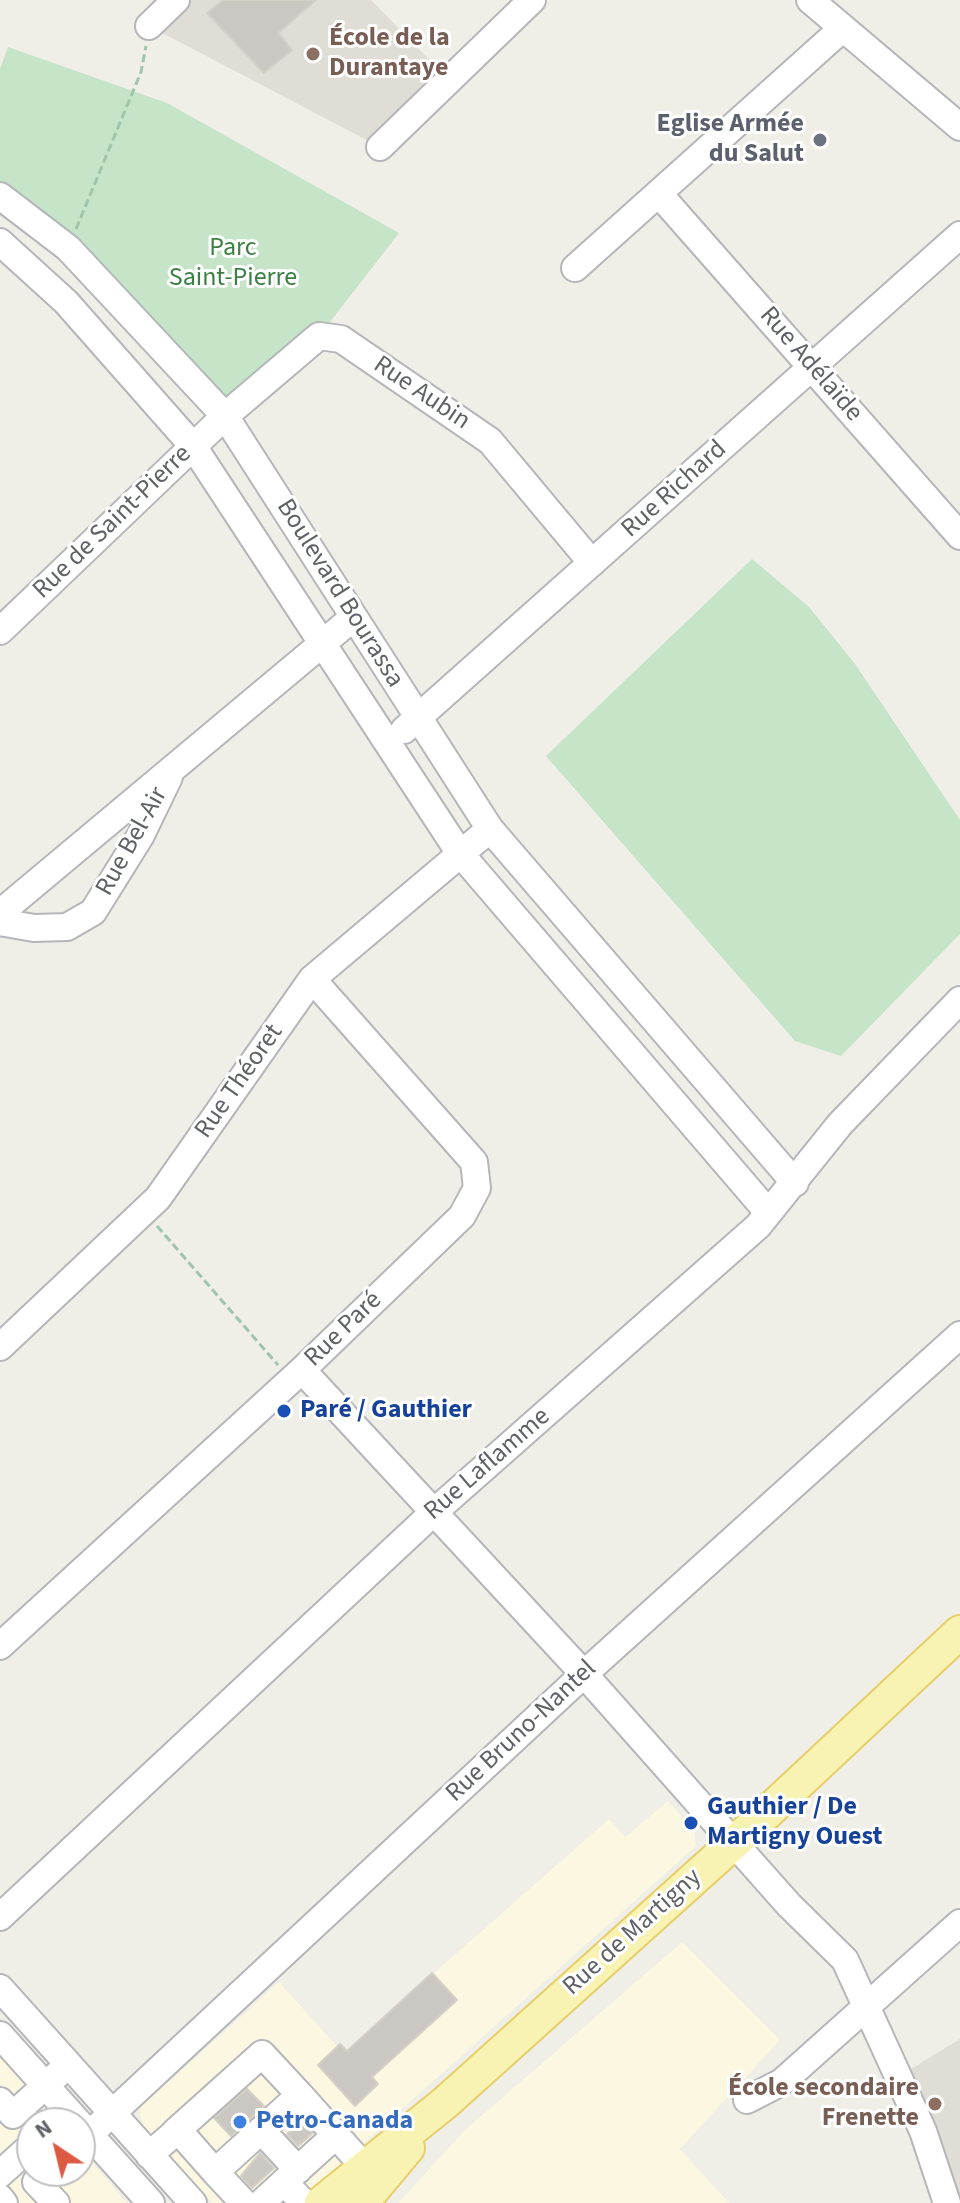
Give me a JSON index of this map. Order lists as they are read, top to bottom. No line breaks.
{"streets":{"main road":["Rue de Martigny"],"street":["Rue Adélaïde","Rue Aubin","Rue Richard","Rue de Saint-Pierre","Boulevard Bourassa","Rue Bel-Air","Rue Théoret","Rue Paré","Rue Laflamme","Rue Bruno-Nantel"]},"crossings":[["Rue Adélaïde","Rue Richard"],["Rue Aubin","Rue Richard"],["Rue Aubin","Rue de Saint-Pierre"],["Rue Aubin","Boulevard Bourassa"],["Rue Richard","Boulevard Bourassa"],["Rue de Saint-Pierre","Boulevard Bourassa"],["Boulevard Bourassa","Rue Bel-Air"],["Boulevard Bourassa","Rue Théoret"],["Boulevard Bourassa","Rue Laflamme"],["Rue Théoret","Rue Paré"]],"parks":["Parc Saint-Pierre"],"places":["École de la Durantaye","Eglise Armée du Salut","Paré / Gauthier","Gauthier / De Martigny Ouest","École secondaire Frenette","Petro-Canada"],"north":"top left"}
